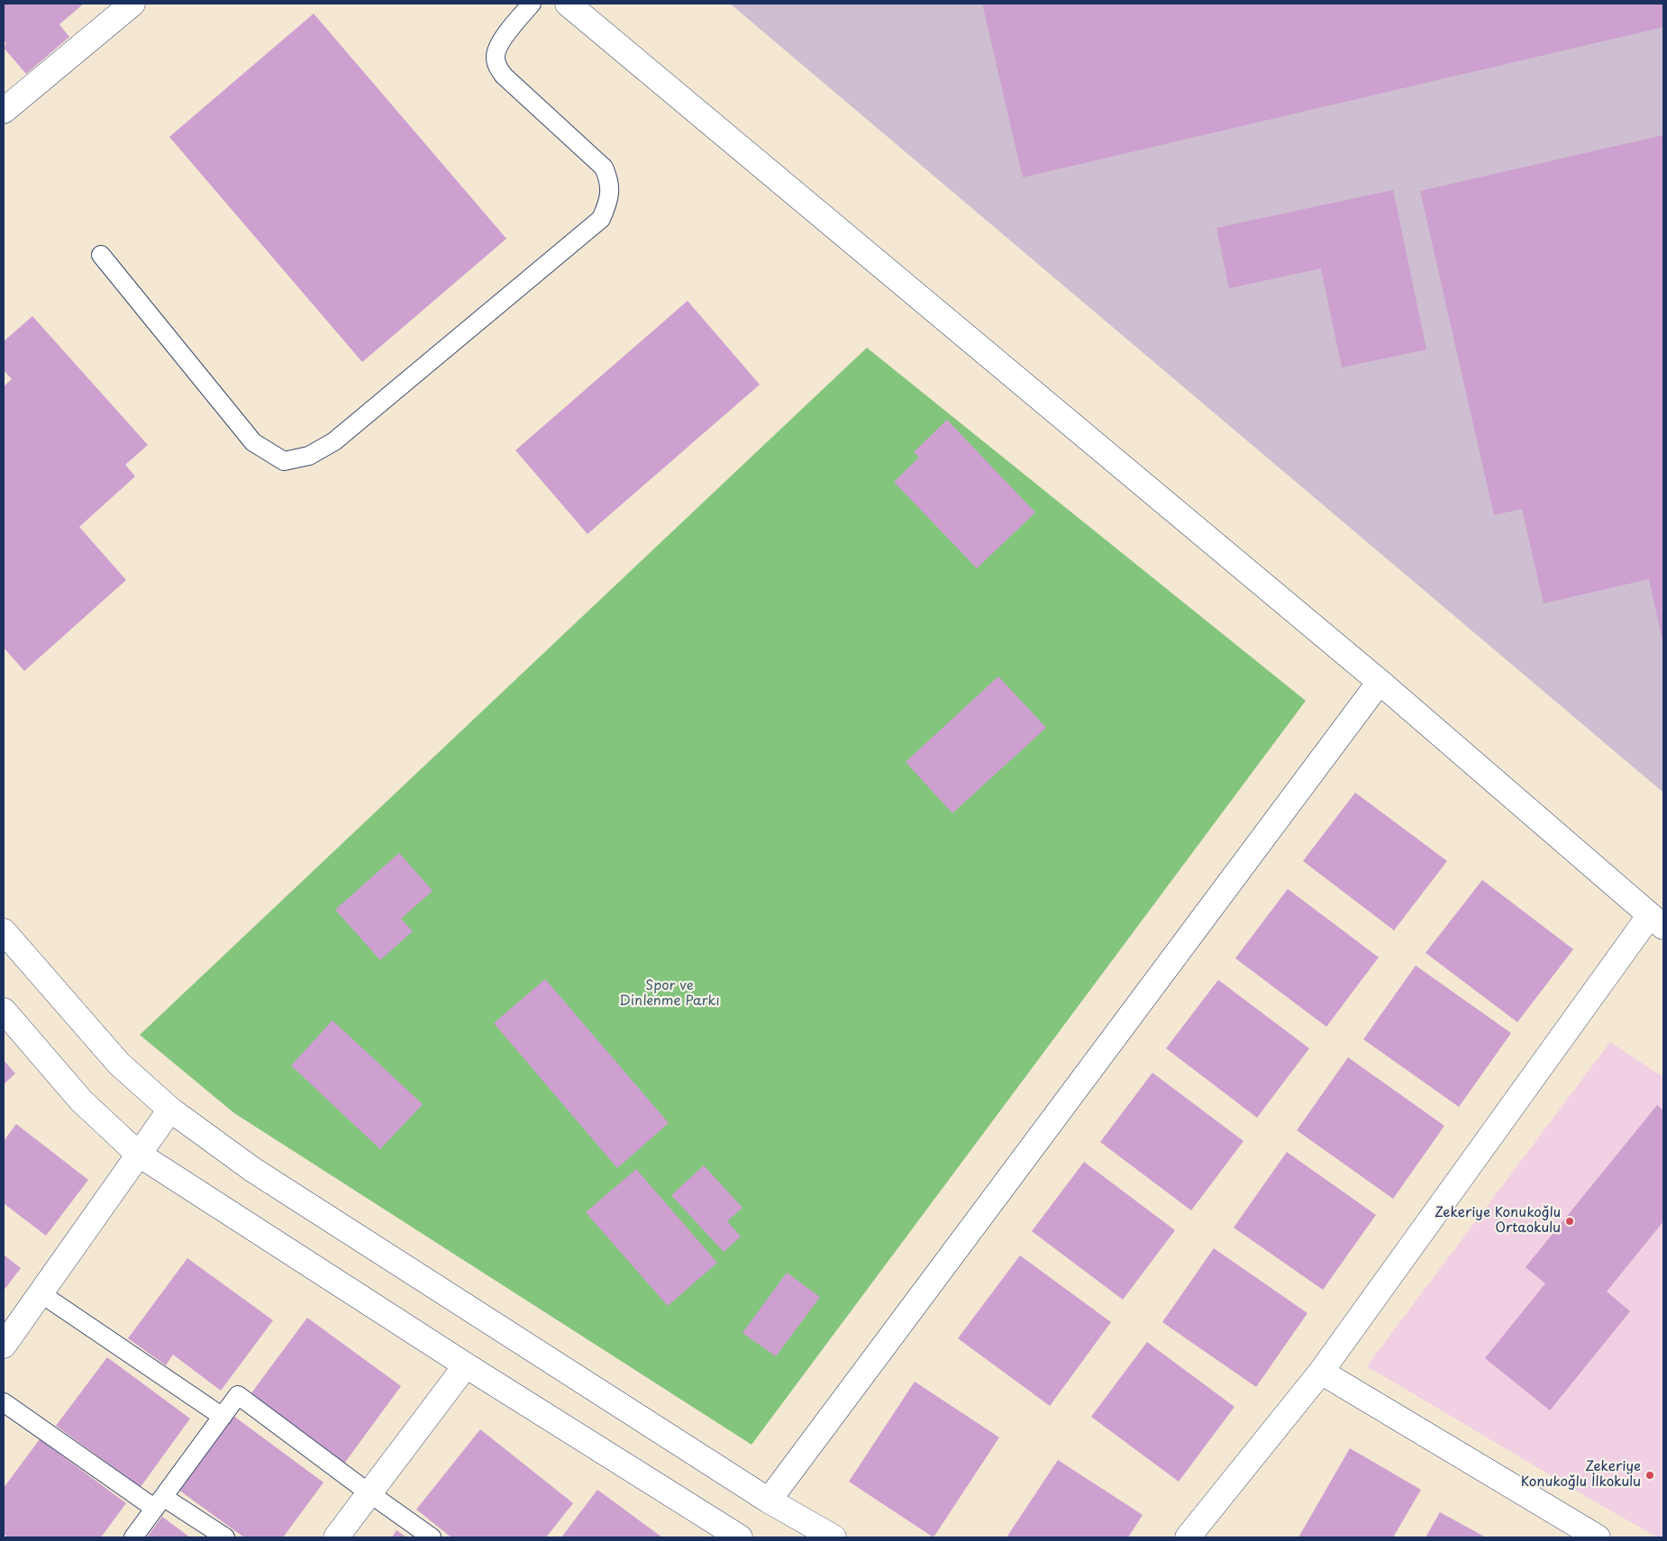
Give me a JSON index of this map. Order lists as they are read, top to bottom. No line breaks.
{"parks":["Spor ve Dinlenme Parkı"],"places":["Zekeriye Konukoğlu Ortaokulu","Zekeriye Konukoğlu İlkokulu"]}
